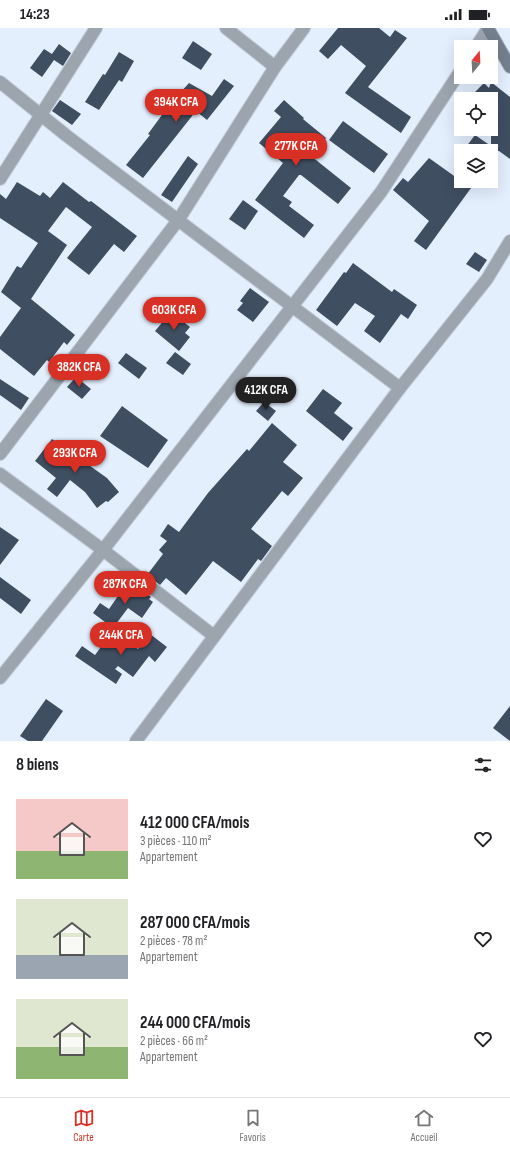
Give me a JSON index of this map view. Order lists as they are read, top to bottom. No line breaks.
{"north":"top","page":{"status":"14:23","price":["394K CFA","277K CFA","603K CFA","382K CFA","412K CFA","293K CFA","287K CFA","244K CFA"],"heading":"8 biens","list":[{"name":"412 000 CFA/mois","note":"3 pièces · 110 m² · Appartement"},{"name":"287 000 CFA/mois","note":"2 pièces · 78 m² · Appartement"},{"name":"244 000 CFA/mois","note":"2 pièces · 66 m² · Appartement"}],"tabs":["Carte","Favoris","Accueil"]}}
